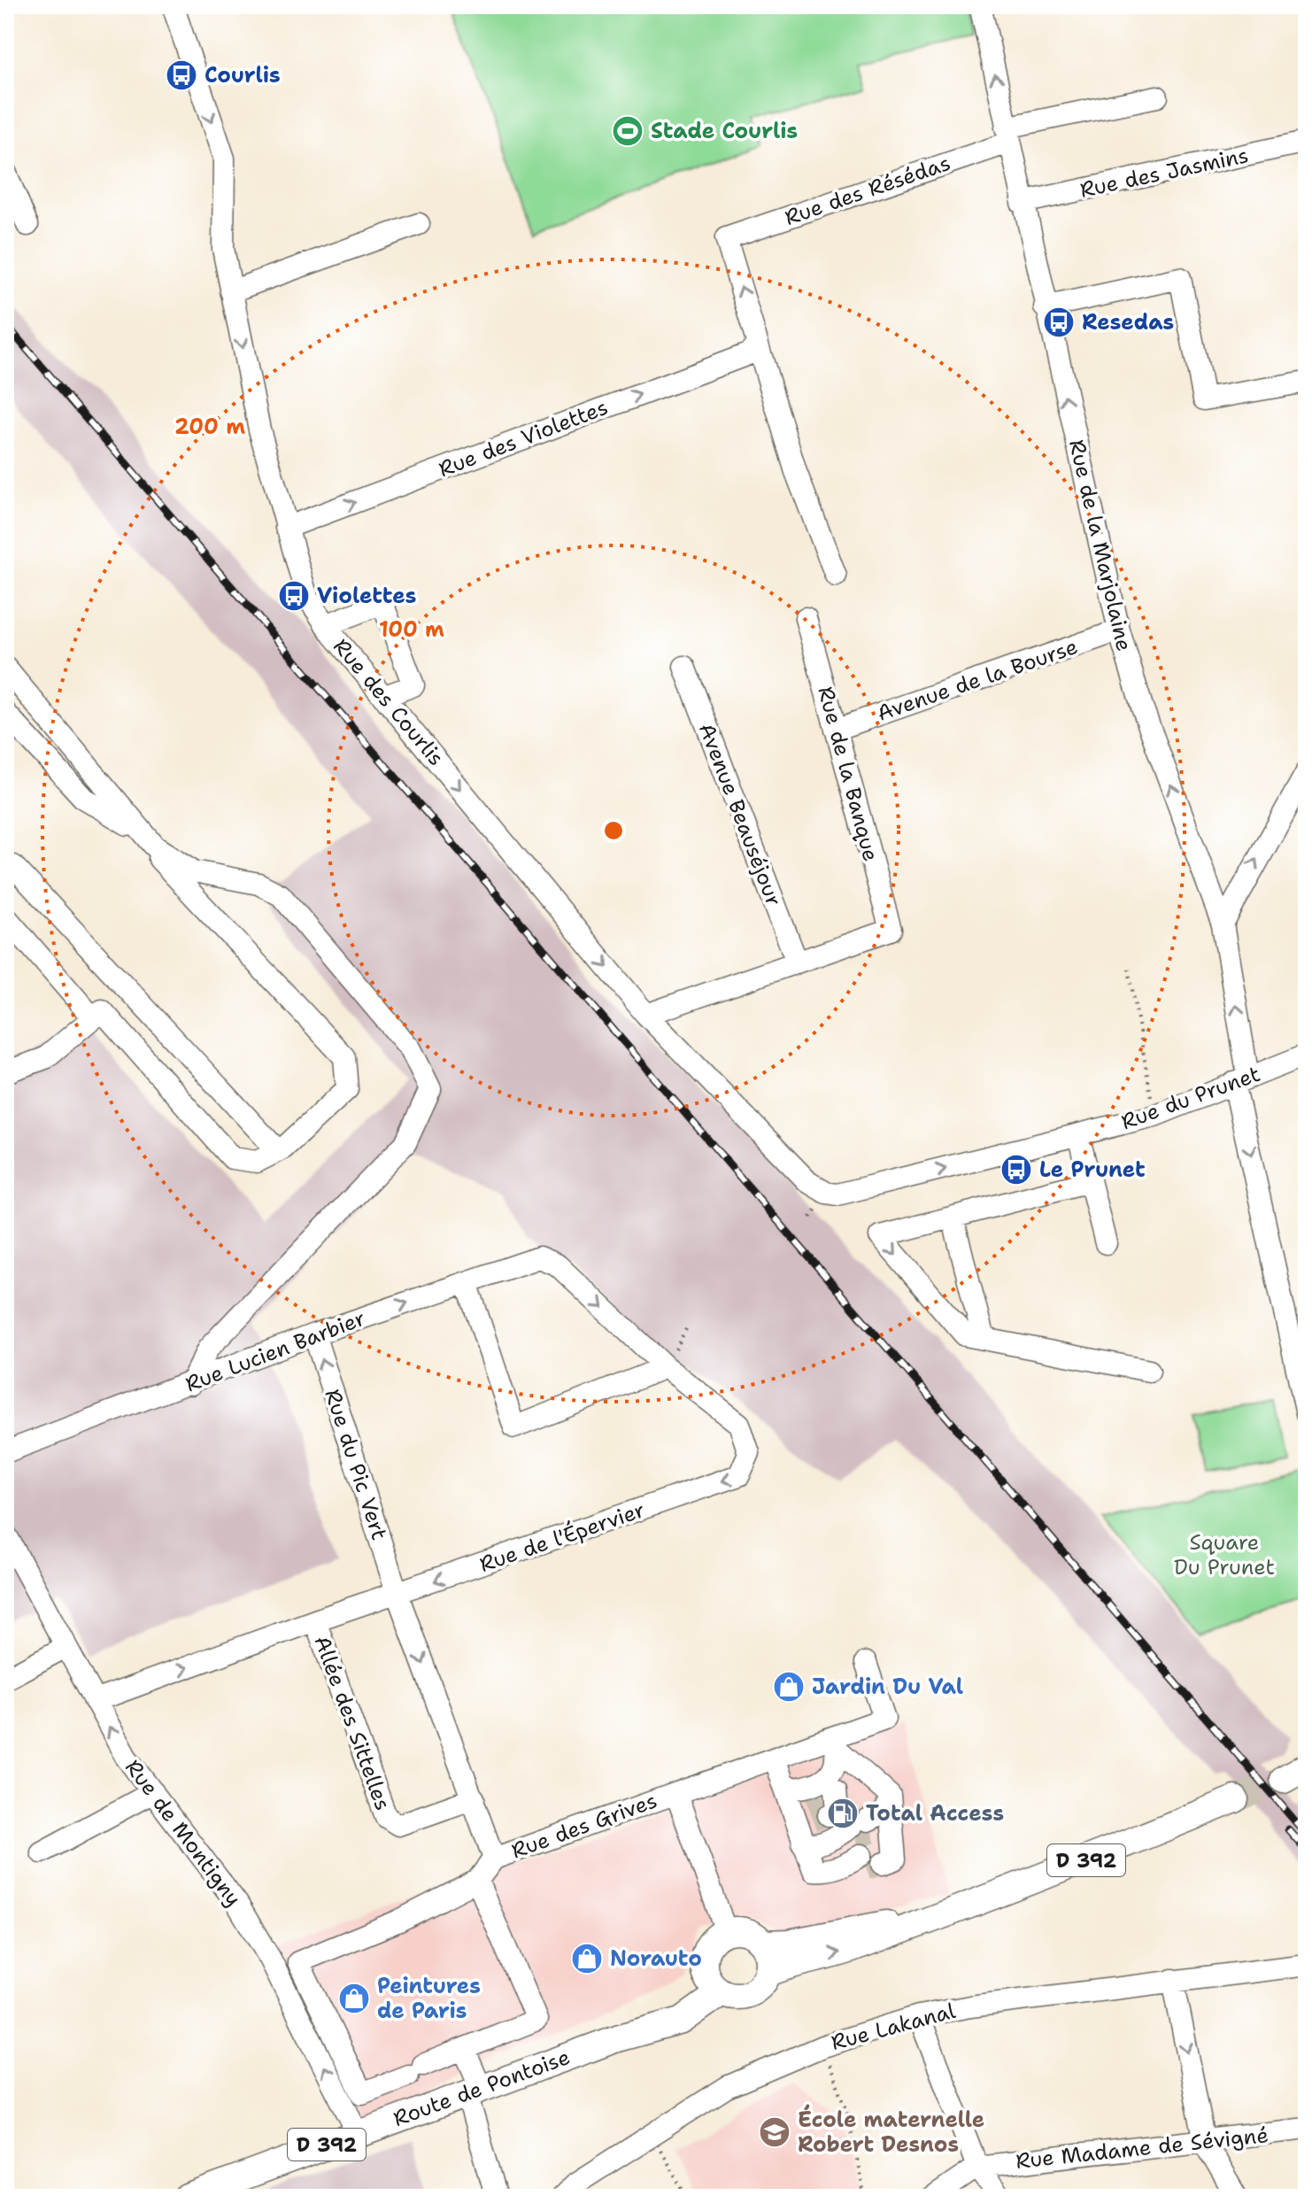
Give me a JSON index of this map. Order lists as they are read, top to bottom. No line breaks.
{"streets":{"main road":["D 392","Route de Pontoise"],"street":["Rue des Jasmins","Rue des Résédas","Rue des Violettes","Rue de la Marjolaine","Avenue de la Bourse","Rue des Courlis","Rue de la Banque","Avenue Beauséjour","Rue du Prunet","Rue Lucien Barbier","Rue du Pic Vert","Rue de l'Épervier","Allée des Sittelles","Rue des Grives","Rue de Montigny","Rue Lakanal","Rue Madame de Sévigné"]},"crossings":[["Rue des Jasmins","Rue de la Marjolaine"],["Rue des Résédas","Rue des Violettes"],["Rue des Résédas","Rue de la Marjolaine"],["Rue des Violettes","Rue des Courlis"],["Rue de la Marjolaine","Avenue de la Bourse"],["Rue de la Marjolaine","Rue du Prunet"],["Avenue de la Bourse","Rue de la Banque"],["Rue des Courlis","Rue du Prunet"],["Rue de la Banque","Avenue Beauséjour"],["Rue Lucien Barbier","Rue du Pic Vert"],["Rue Lucien Barbier","Rue de l'Épervier"],["Rue du Pic Vert","Rue de l'Épervier"],["Rue du Pic Vert","Rue des Grives"],["Rue de l'Épervier","Allée des Sittelles"],["Rue de l'Épervier","Rue des Grives"],["Rue de l'Épervier","Rue de Montigny"],["Allée des Sittelles","Rue des Grives"],["Rue de Montigny","Route de Pontoise"],["D 392","Route de Pontoise"]],"one_way":["Rue des Violettes","Rue des Courlis","Rue du Pic Vert","Rue de Montigny"],"parks":["Square Du Prunet"],"places":{"bus stop":["Courlis","Resedas","Violettes","Le Prunet"],"sports":["Stade Courlis"],"shop":["Jardin Du Val","Norauto","Peintures de Paris"],"fuel station":["Total Access"],"school or university":["École maternelle Robert Desnos"]},"rings":["200 m","100 m"]}
